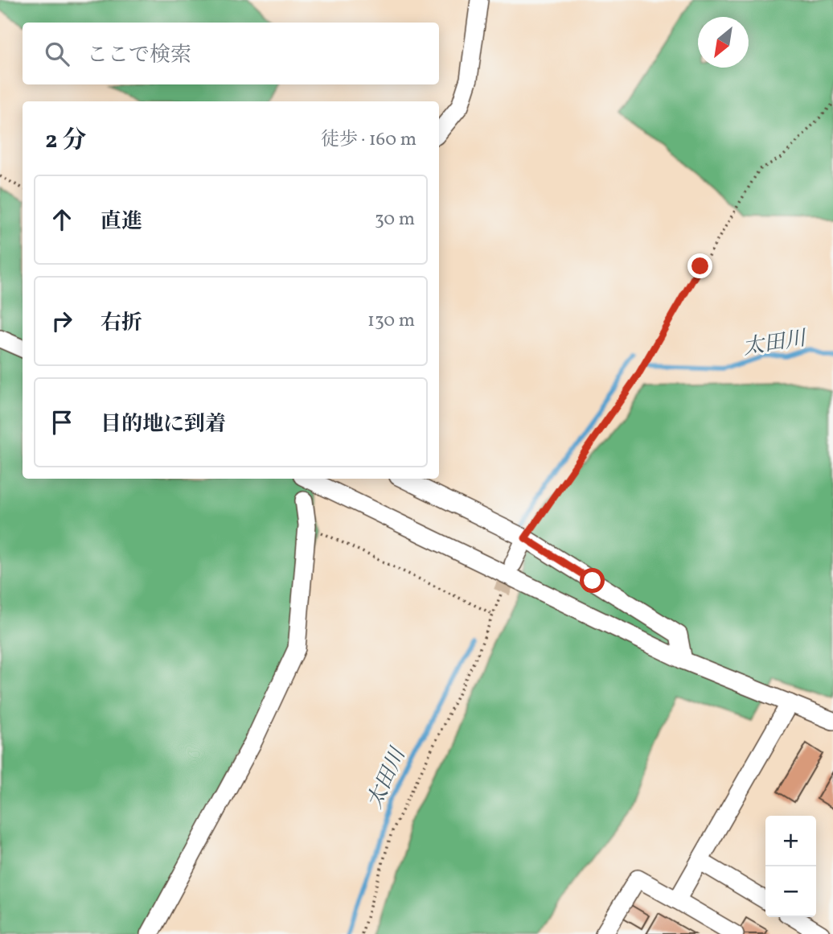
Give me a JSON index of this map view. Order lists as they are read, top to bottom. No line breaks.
{"water":["太田川"],"north":"bottom left","page":{"search":"ここで検索","heading":["2 分","徒歩 · 160 m"],"list":[["直進","30 m"],["右折","130 m"],"目的地に到着"],"map_buttons":["+","−"]}}
